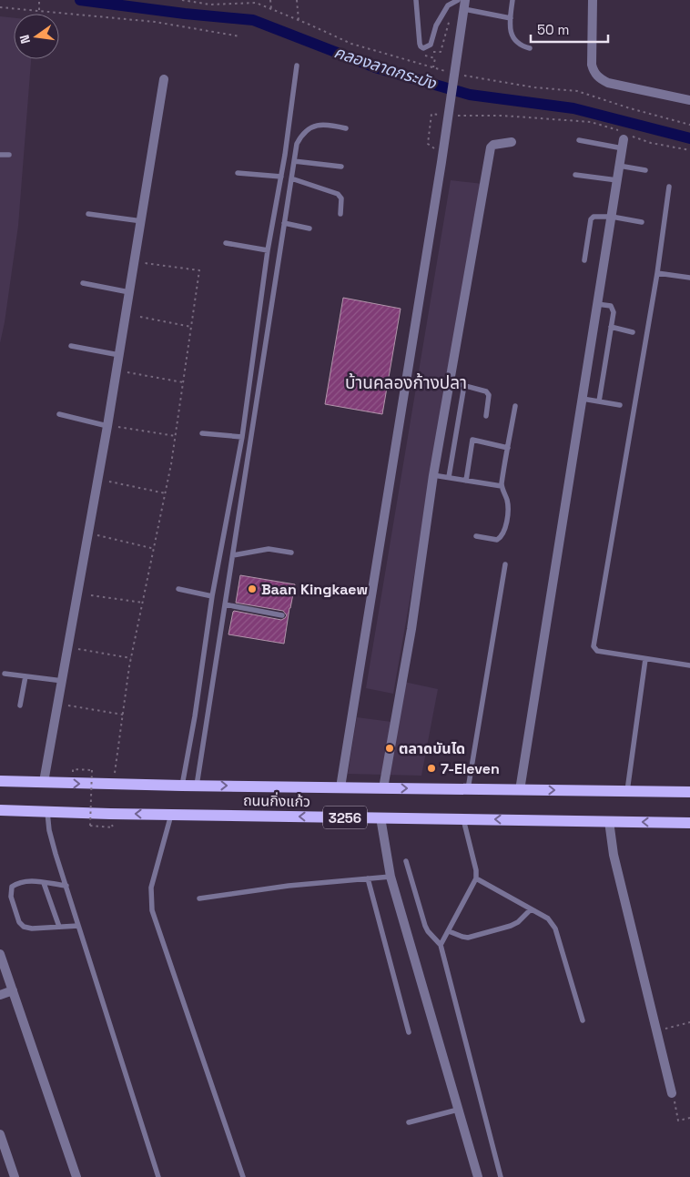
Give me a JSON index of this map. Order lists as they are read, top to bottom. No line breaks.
{"streets":{"main road":["ถนนกิ่งแก้ว","3256"]},"districts":["บ้านคลองก้างปลา"],"water":["คลองลาดกระบัง"],"places":["Baan Kingkaew","ตลาดบันได","7-Eleven"],"scale_bar":"50 m","north":"left"}
